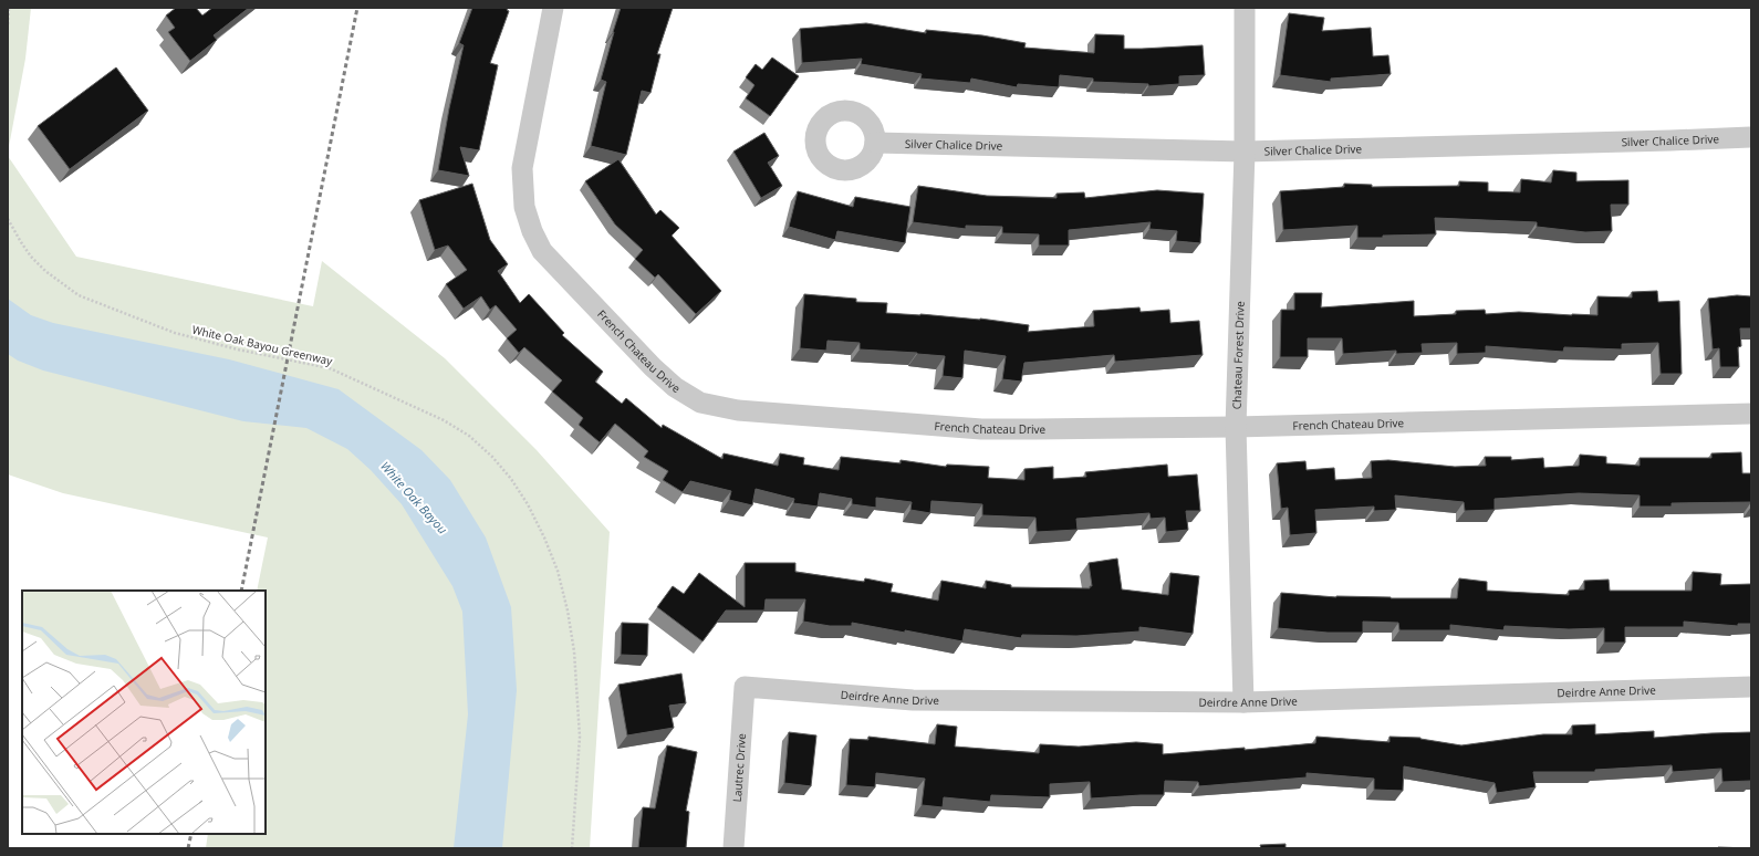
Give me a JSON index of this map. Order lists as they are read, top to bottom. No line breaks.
{"streets":{"street":["Silver Chalice Drive","French Chateau Drive","Chateau Forest Drive","Deirdre Anne Drive","Lautrec Drive"],"path":["White Oak Bayou Greenway"]},"crossings":[["Silver Chalice Drive","Chateau Forest Drive"],["French Chateau Drive","Chateau Forest Drive"],["Chateau Forest Drive","Deirdre Anne Drive"],["Deirdre Anne Drive","Lautrec Drive"]],"water":["White Oak Bayou"]}
